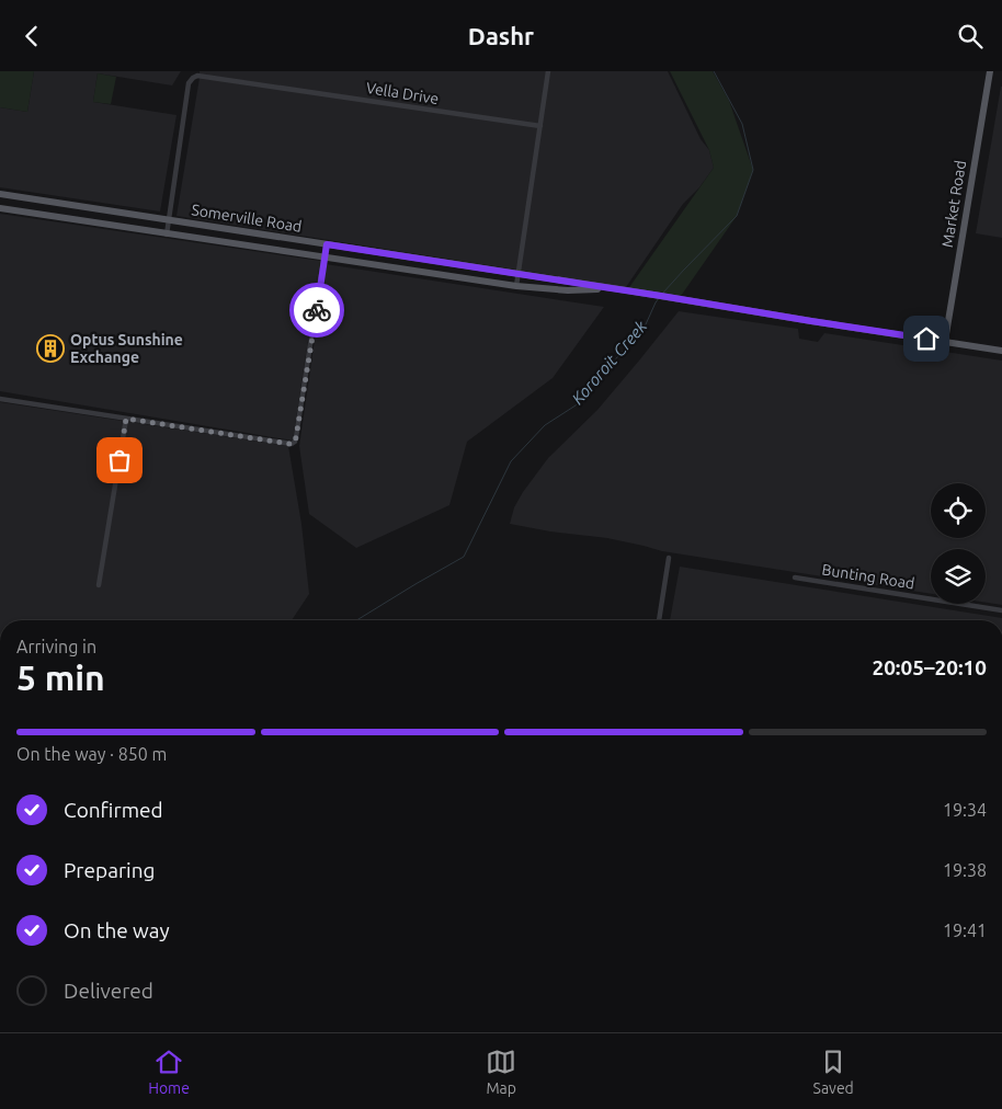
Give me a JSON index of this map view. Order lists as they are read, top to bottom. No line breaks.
{"streets":{"main road":["Market Road","Somerville Road"],"street":["Vella Drive","Bunting Road"]},"crossings":[["Vella Drive","Somerville Road"],["Market Road","Somerville Road"]],"water":["Kororoit Creek"],"places":{"building":["Optus Sunshine Exchange"]},"page":{"header":"Dashr","heading":["5 min","Arriving in","20:05–20:10"],"bar":"On the way · 850 m","list":[["Confirmed","19:34"],["Preparing","19:38"],["On the way","19:41"],"Delivered"],"tabs":["Home","Map","Saved"]}}
